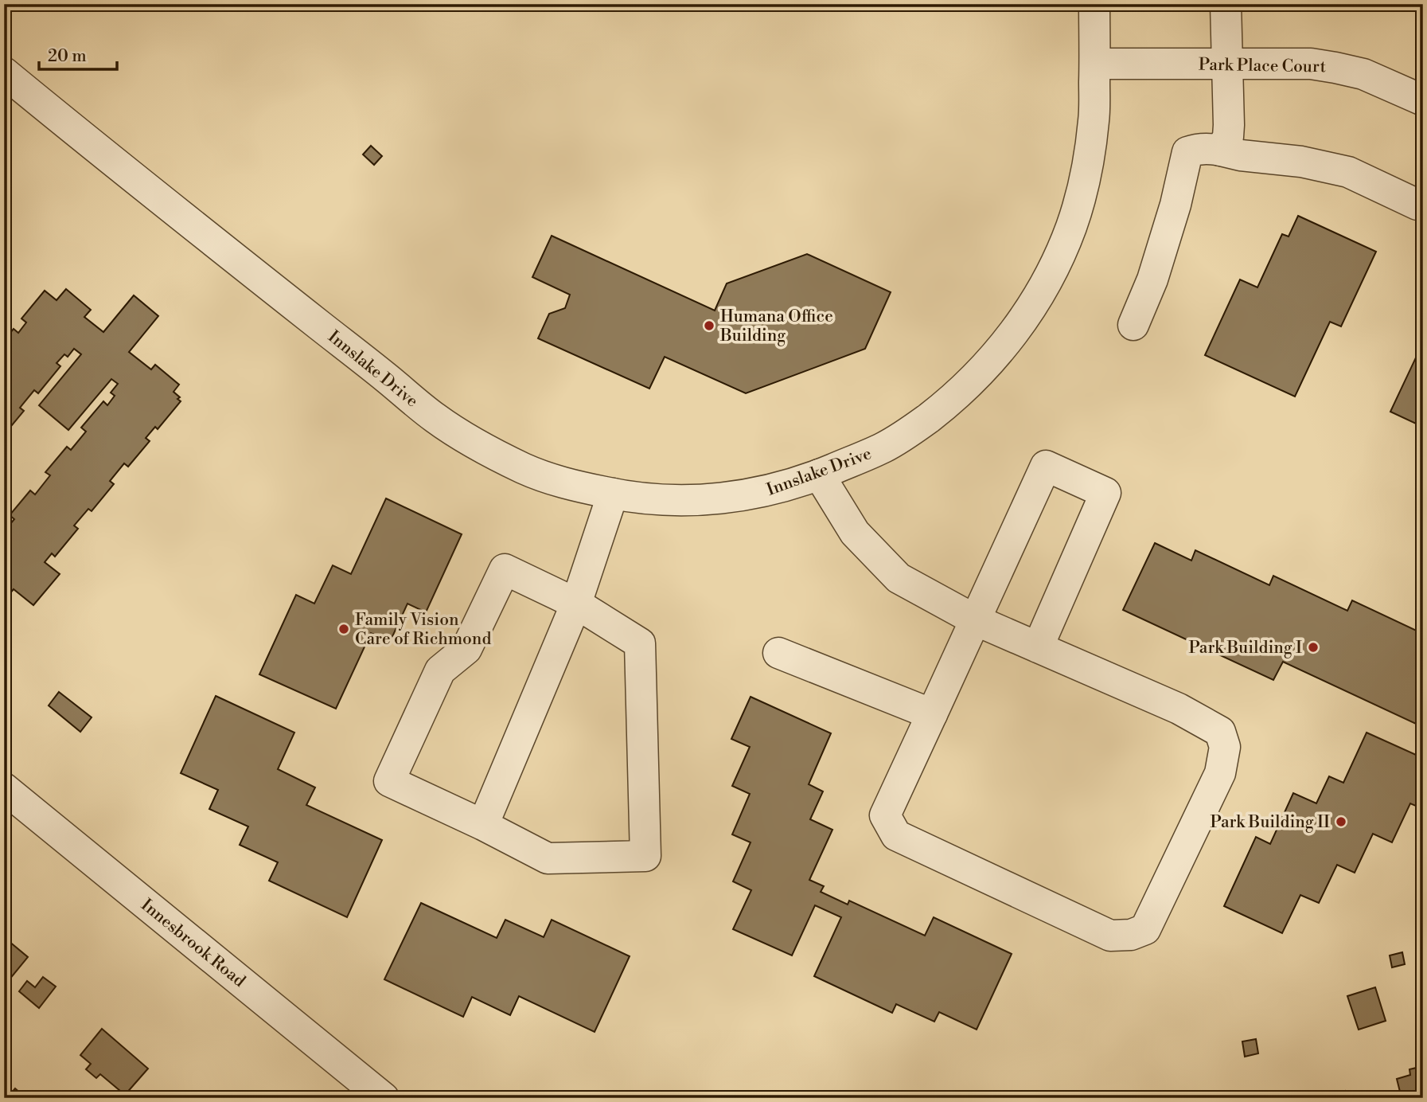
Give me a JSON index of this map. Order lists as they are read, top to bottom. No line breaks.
{"streets":{"street":["Park Place Court","Innslake Drive","Innesbrook Road"]},"crossings":[["Park Place Court","Innslake Drive"]],"places":["Humana Office Building","Family Vision Care of Richmond","Park Building I","Park Building II"],"scale_bar":"20 m"}
